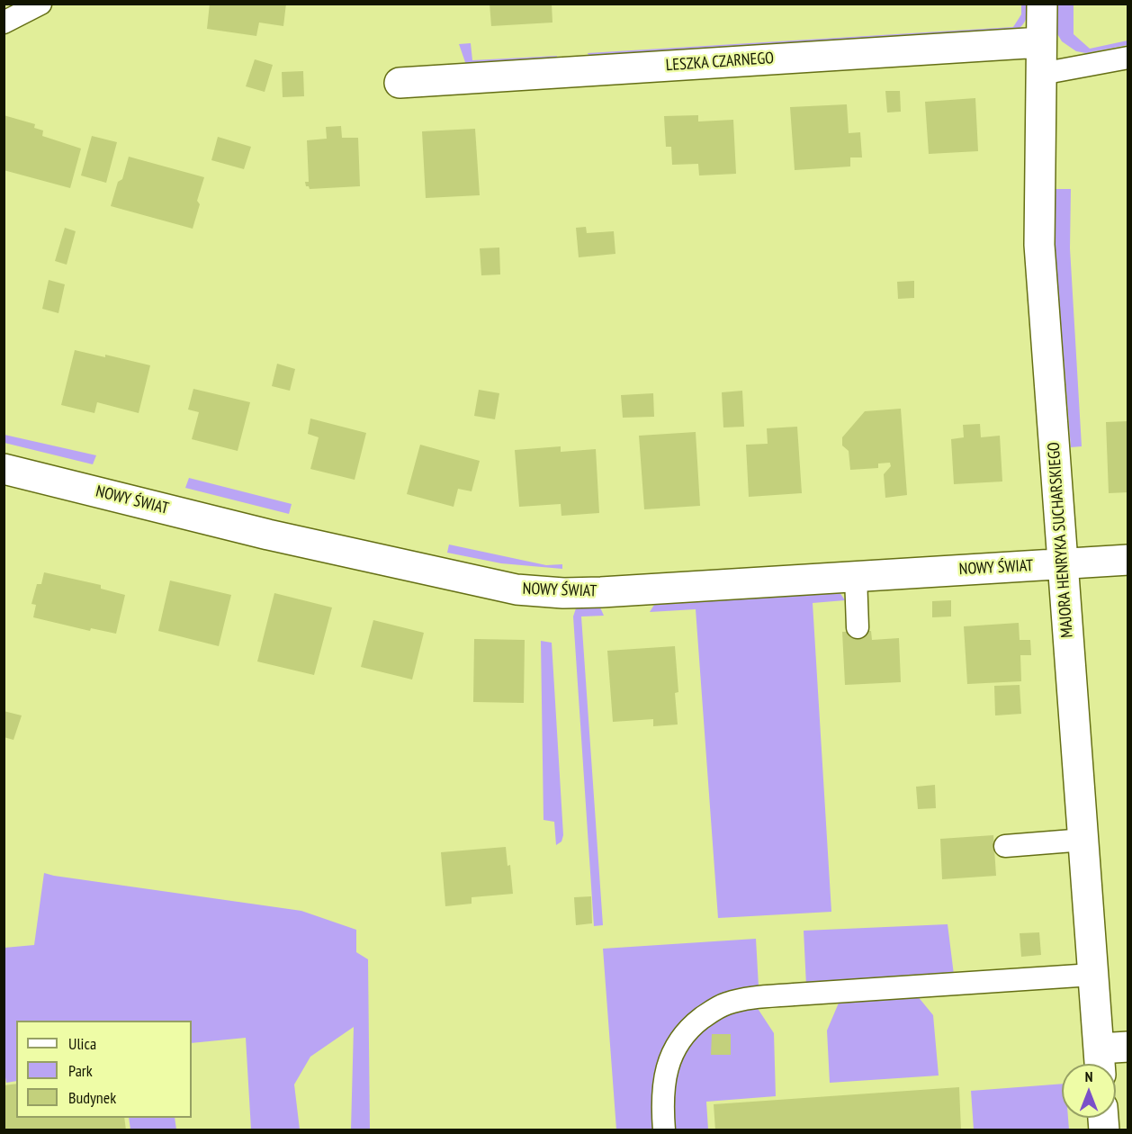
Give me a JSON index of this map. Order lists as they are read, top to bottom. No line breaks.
{"streets":{"street":["LESZKA CZARNEGO","NOWY ŚWIAT","MAJORA HENRYKA SUCHARSKIEGO"]},"crossings":[["LESZKA CZARNEGO","MAJORA HENRYKA SUCHARSKIEGO"],["NOWY ŚWIAT","MAJORA HENRYKA SUCHARSKIEGO"]],"legend":["Ulica","Park","Budynek"],"north":"top"}
